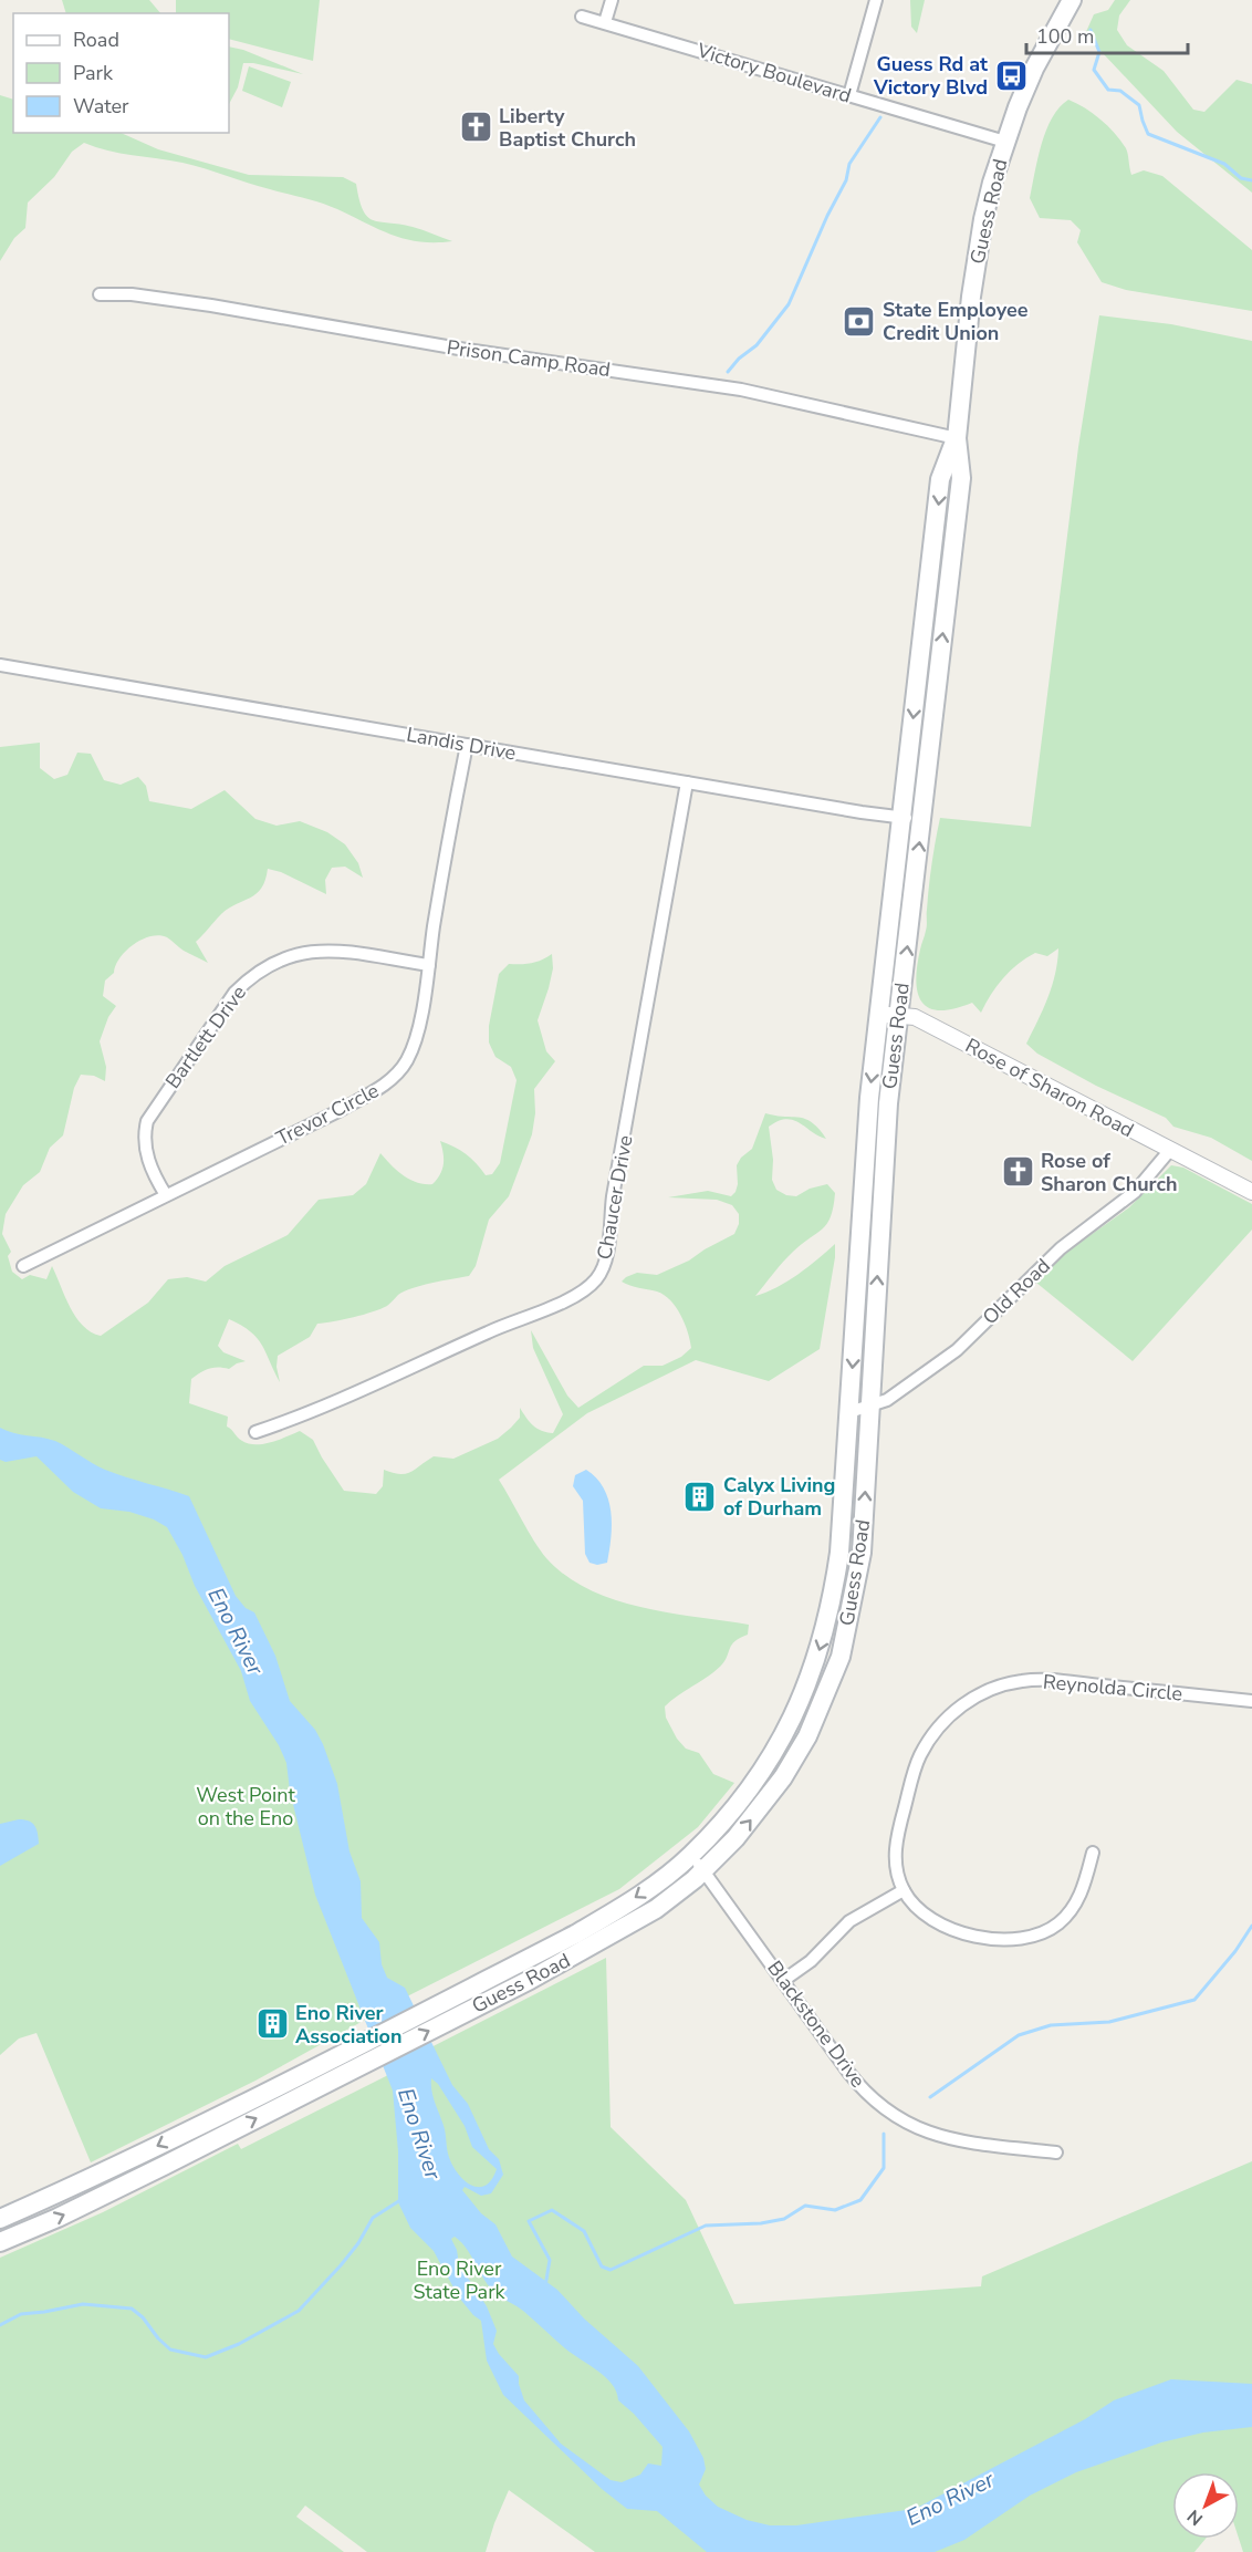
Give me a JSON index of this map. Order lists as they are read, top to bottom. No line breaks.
{"streets":{"main road":["Guess Road"],"street":["Victory Boulevard","Prison Camp Road","Landis Drive","Bartlett Drive","Rose of Sharon Road","Trevor Circle","Chaucer Drive","Old Road","Reynolda Circle","Blackstone Drive"]},"crossings":[["Victory Boulevard","Guess Road"],["Guess Road","Prison Camp Road"],["Guess Road","Landis Drive"],["Guess Road","Rose of Sharon Road"],["Guess Road","Old Road"],["Guess Road","Blackstone Drive"],["Landis Drive","Trevor Circle"],["Landis Drive","Chaucer Drive"],["Bartlett Drive","Trevor Circle"],["Rose of Sharon Road","Old Road"]],"water":["Eno River"],"parks":["West Point on the Eno","Eno River State Park"],"places":{"bus stop":["Guess Rd at Victory Blvd"],"church":["Liberty Baptist Church","Rose of Sharon Church"],"bank":["State Employee Credit Union"],"building":["Calyx Living of Durham","Eno River Association"]},"legend":["Road","Park","Water"],"scale_bar":"100 m","north":"bottom left"}
